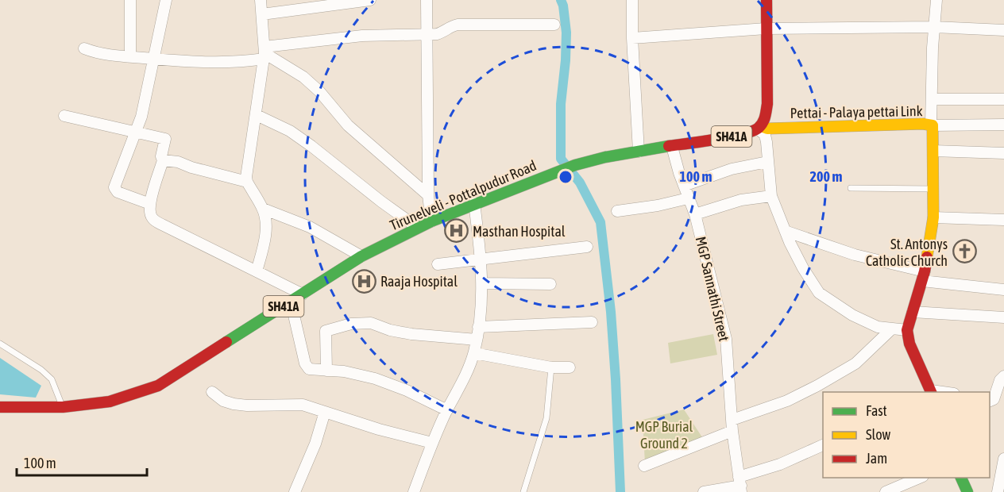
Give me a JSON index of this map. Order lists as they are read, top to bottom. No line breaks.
{"streets":{"main road":["Pettai - Palaya pettai Link","SH41A","Tirunelveli - Pottalpudur Road"],"street":["MGP Sannathi Street"]},"crossings":[["Pettai - Palaya pettai Link","SH41A"],["Pettai - Palaya pettai Link","Tirunelveli - Pottalpudur Road"],["SH41A","Tirunelveli - Pottalpudur Road"],["Tirunelveli - Pottalpudur Road","MGP Sannathi Street"]],"parks":["MGP Burial Ground 2"],"places":{"hospital":["Masthan Hospital","Raaja Hospital"],"church":["St. Antonys Catholic Church"]},"legend":["Fast","Slow","Jam"],"scale_bar":"100 m","rings":["100 m","200 m"]}
